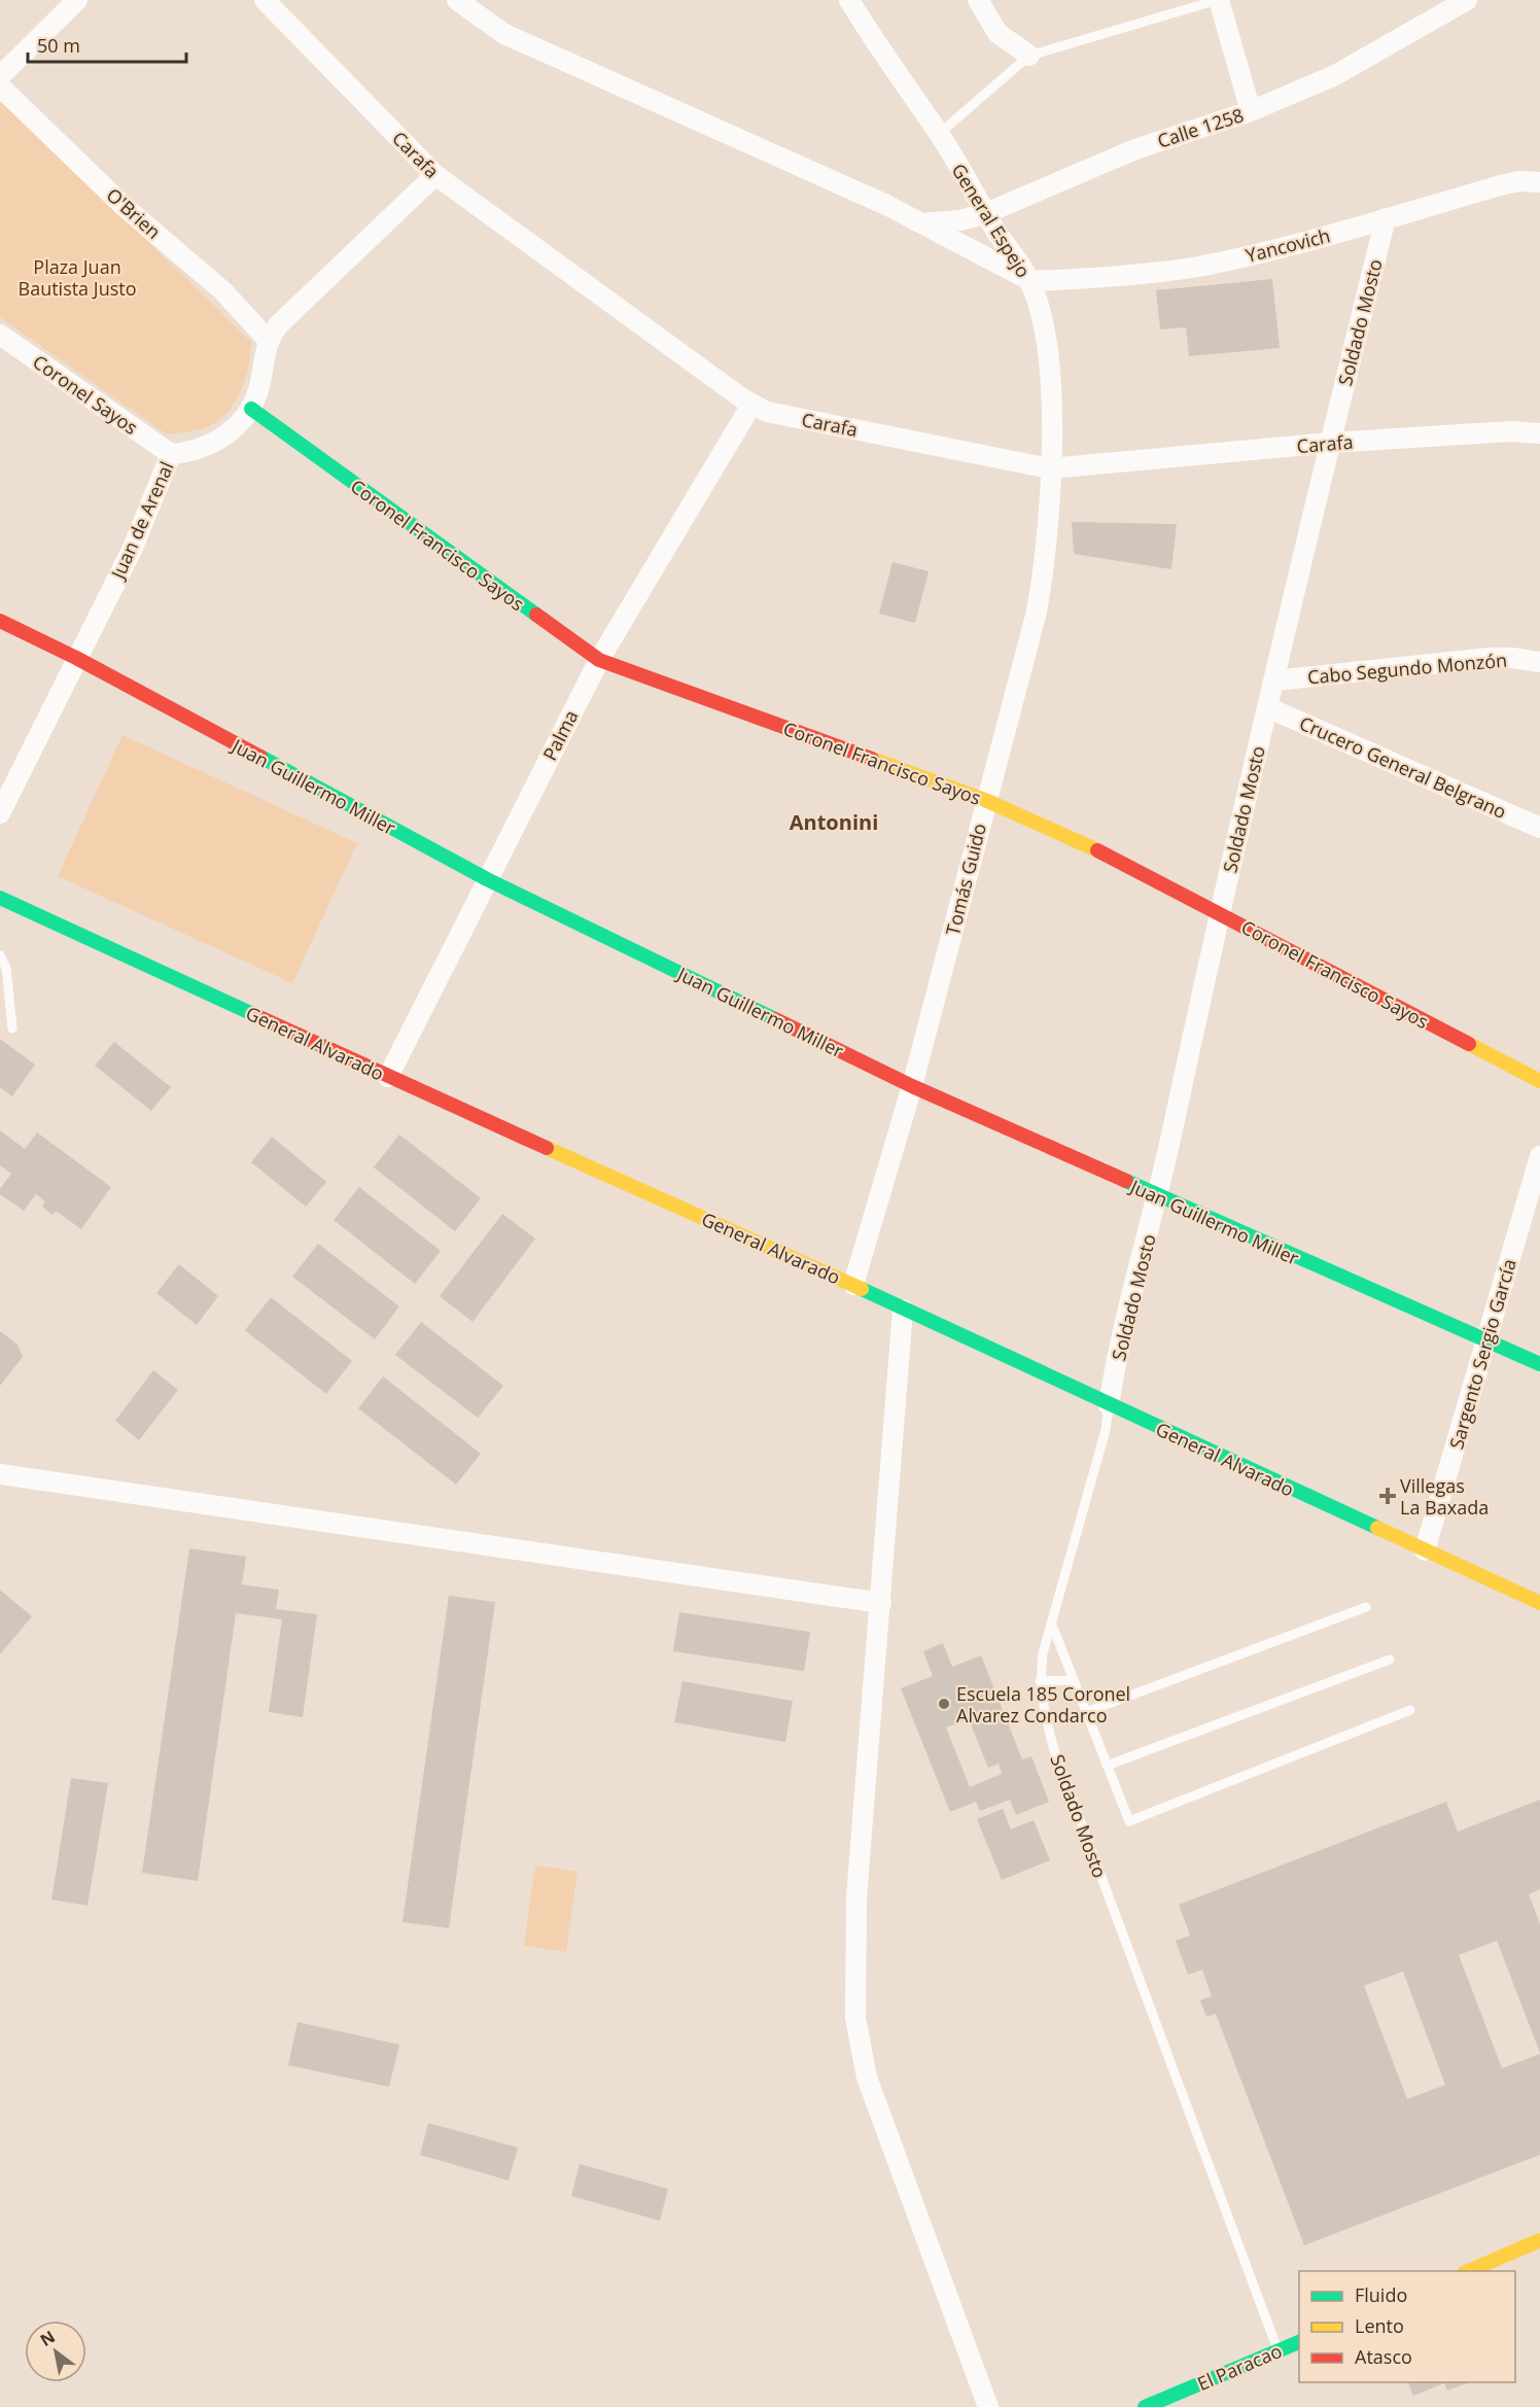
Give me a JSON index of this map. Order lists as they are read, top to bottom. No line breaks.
{"streets":{"street":["Calle 1258","Carafa","O'Brien","General Espejo","Yancovich","Soldado Mosto","Coronel Sayos","Juan de Arenal","Coronel Francisco Sayos","Cabo Segundo Monzón","Palma","Crucero General Belgrano","Juan Guillermo Miller","Tomás Guido","General Alvarado","Sargento Sergio García","El Paracao"]},"crossings":[["Calle 1258","General Espejo"],["Carafa","General Espejo"],["Carafa","Soldado Mosto"],["Carafa","Palma"],["Carafa","Tomás Guido"],["O'Brien","Juan de Arenal"],["General Espejo","Yancovich"],["General Espejo","Tomás Guido"],["Yancovich","Soldado Mosto"],["Soldado Mosto","Coronel Francisco Sayos"],["Soldado Mosto","Cabo Segundo Monzón"],["Soldado Mosto","Crucero General Belgrano"],["Soldado Mosto","Juan Guillermo Miller"],["Soldado Mosto","General Alvarado"],["Soldado Mosto","El Paracao"],["Coronel Sayos","Juan de Arenal"],["Juan de Arenal","Coronel Francisco Sayos"],["Juan de Arenal","Juan Guillermo Miller"],["Coronel Francisco Sayos","Palma"],["Coronel Francisco Sayos","Tomás Guido"],["Palma","Juan Guillermo Miller"],["Palma","General Alvarado"],["Juan Guillermo Miller","Tomás Guido"],["Juan Guillermo Miller","Sargento Sergio García"],["Tomás Guido","General Alvarado"],["General Alvarado","Sargento Sergio García"]],"districts":["Antonini"],"parks":["Plaza Juan Bautista Justo"],"places":{"health":["Villegas La Baxada"],"other":["Escuela 185 Coronel Alvarez Condarco"]},"legend":["Fluido","Lento","Atasco"],"scale_bar":"50 m","north":"top left"}
